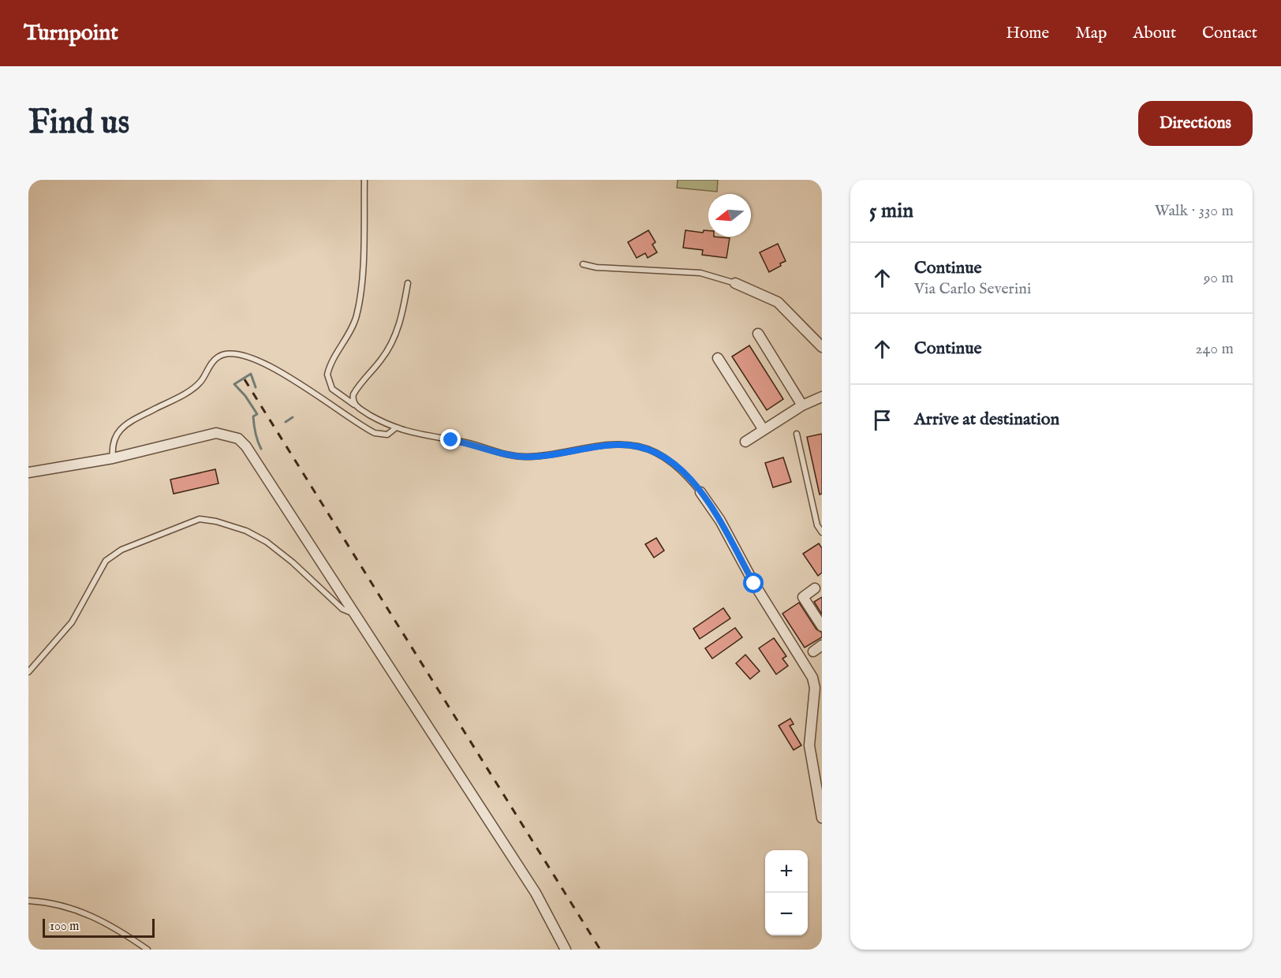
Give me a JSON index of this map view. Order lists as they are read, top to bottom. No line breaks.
{"scale_bar":"100 m","north":"left","page":{"header":"Turnpoint","nav":["Home","Map","About","Contact"],"buttons":"Directions","title":"Find us","heading":["5 min","Walk · 330 m"],"list":[["Continue","Via Carlo Severini","90 m"],["Continue","240 m"],"Arrive at destination"],"map_buttons":["+","−"],"scale":"100 m"}}
